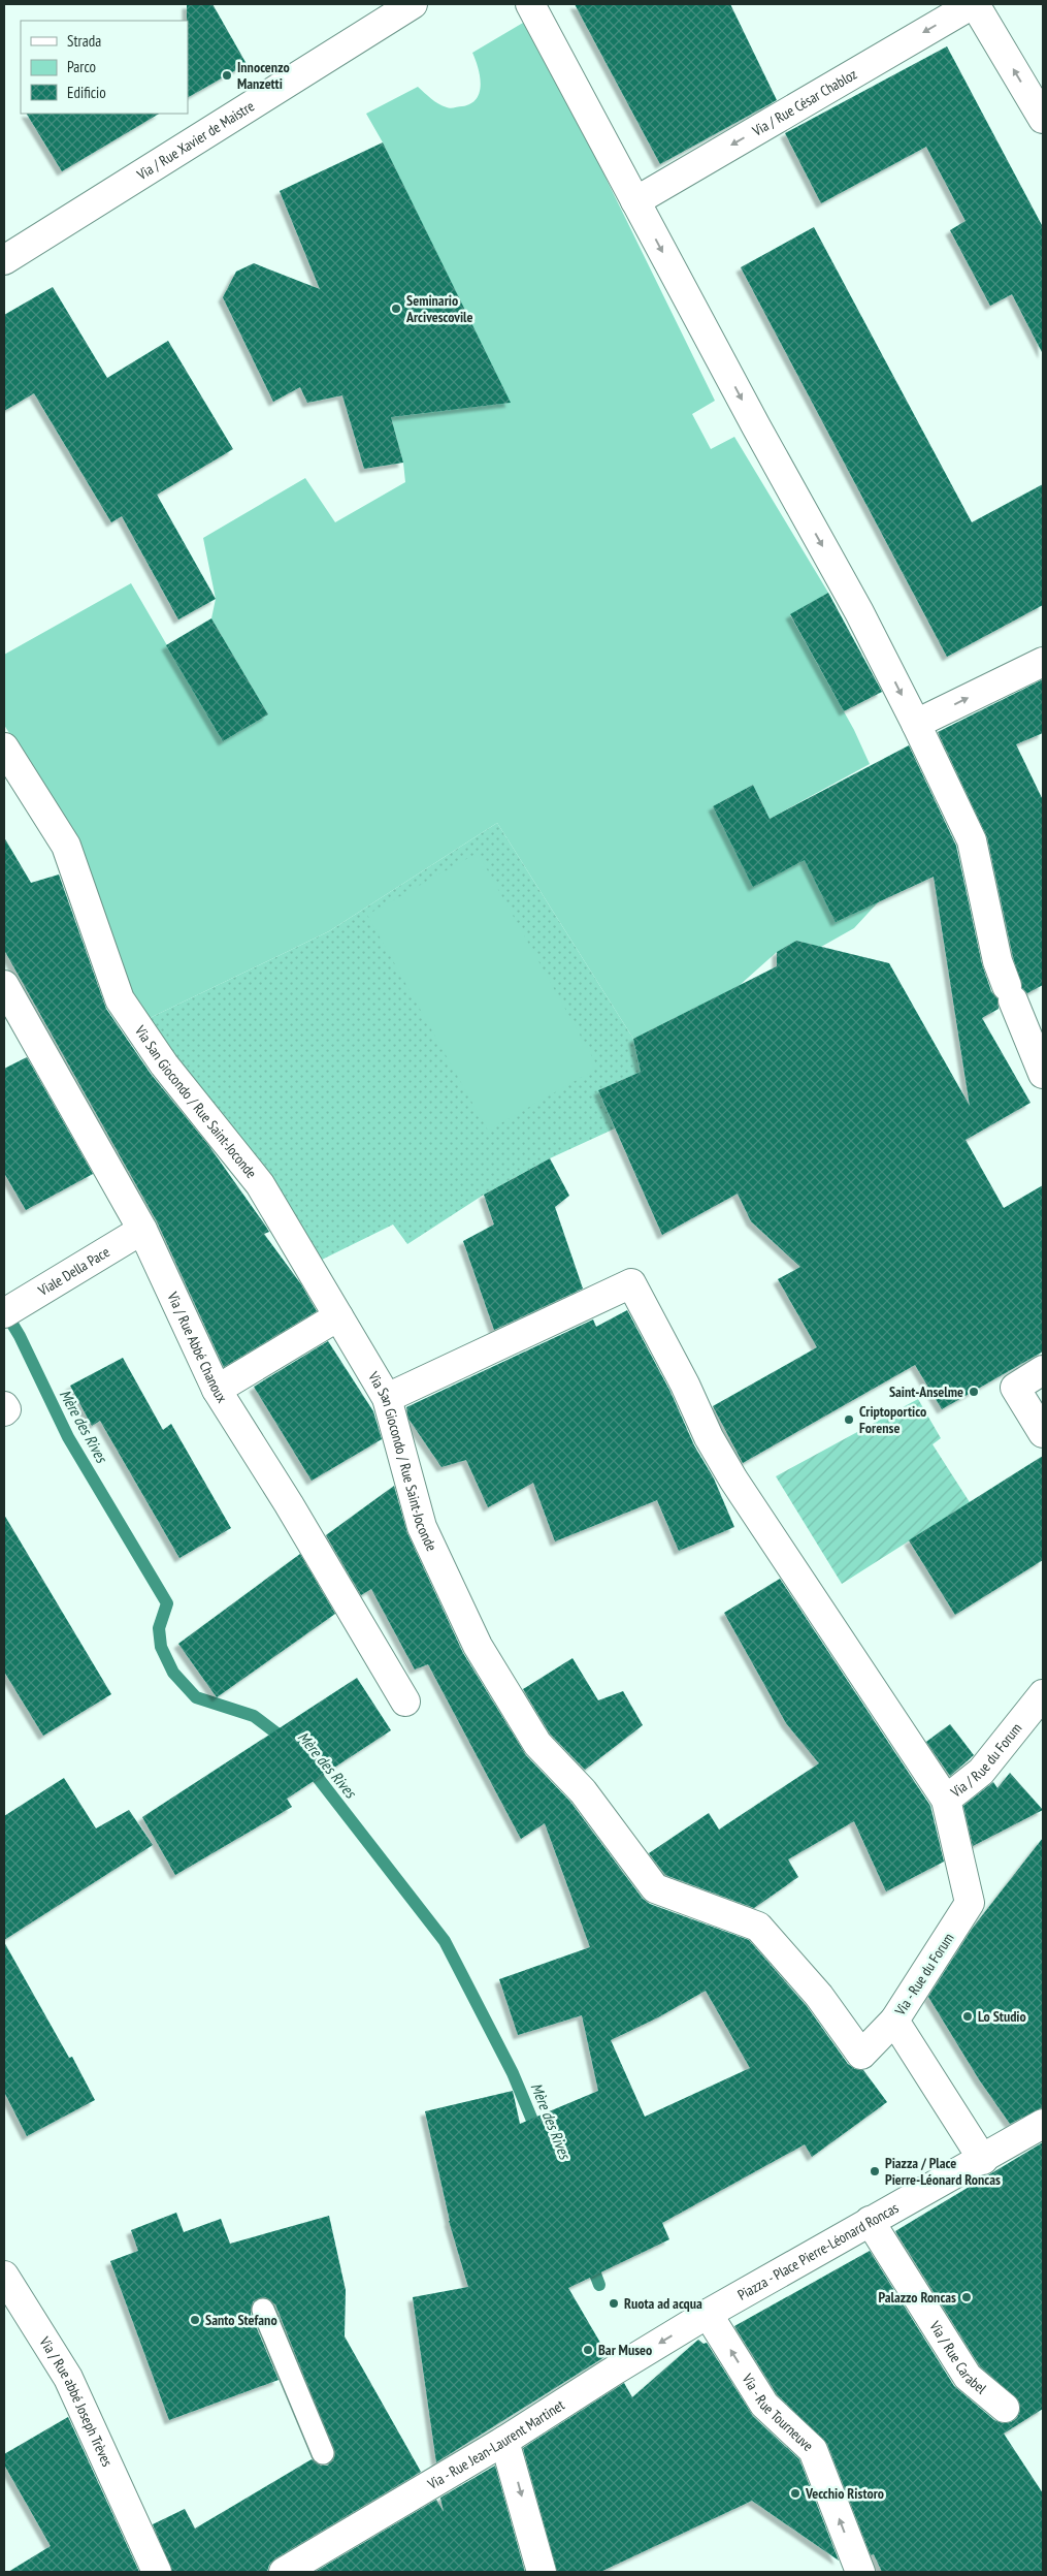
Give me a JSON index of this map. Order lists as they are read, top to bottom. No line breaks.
{"streets":{"street":["Via / Rue César Chabloz","Via / Rue Xavier de Maistre","Via San Giocondo / Rue Saint-Joconde","Viale Della Pace","Via / Rue Abbé Chanoux","Via / Rue du Forum","Via - Rue du Forum","Piazza - Place Pierre-Léonard Roncas","Via / Rue Carabel","Via / Rue abbé Joseph Trèves","Via - Rue Tourneuve","Via - Rue Jean-Laurent Martinet"]},"crossings":[["Via San Giocondo / Rue Saint-Joconde","Via - Rue du Forum"],["Viale Della Pace","Via / Rue Abbé Chanoux"],["Via / Rue du Forum","Via - Rue du Forum"],["Via - Rue du Forum","Piazza - Place Pierre-Léonard Roncas"],["Piazza - Place Pierre-Léonard Roncas","Via / Rue Carabel"],["Piazza - Place Pierre-Léonard Roncas","Via - Rue Tourneuve"],["Piazza - Place Pierre-Léonard Roncas","Via - Rue Jean-Laurent Martinet"],["Via - Rue Tourneuve","Via - Rue Jean-Laurent Martinet"]],"one_way":["Via / Rue César Chabloz","Via - Rue Tourneuve","Via - Rue Jean-Laurent Martinet"],"water":["Mère des Rives"],"places":["Innocenzo Manzetti","Seminario Arcivescovile","Saint-Anselme","Criptoportico Forense","Lo Studio","Piazza / Place Pierre-Léonard Roncas","Palazzo Roncas","Ruota ad acqua","Santo Stefano","Bar Museo","Vecchio Ristoro"],"legend":["Strada","Parco","Edificio"]}
